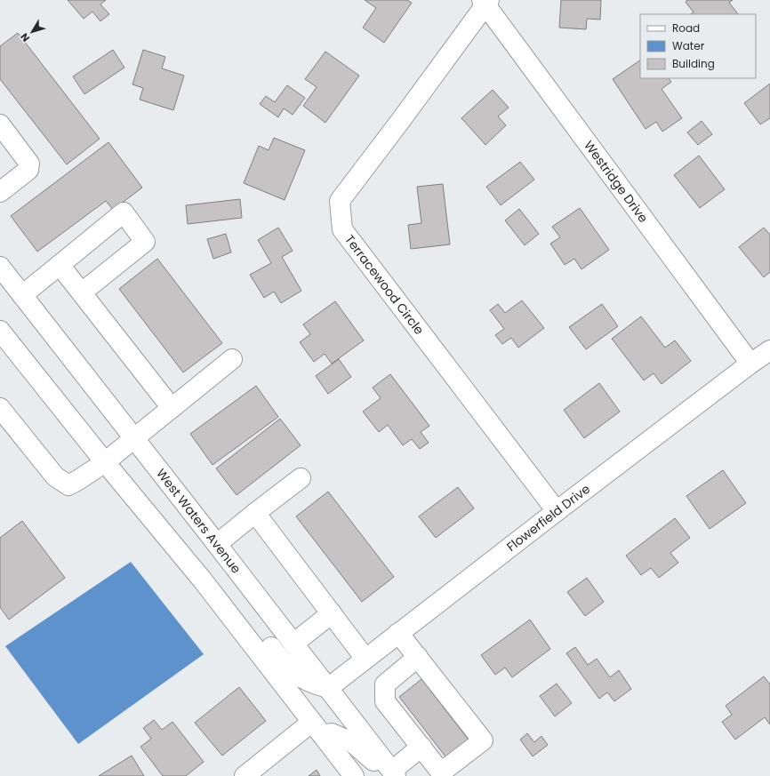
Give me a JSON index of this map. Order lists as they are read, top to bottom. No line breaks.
{"streets":{"street":["Westridge Drive","Terracewood Circle","Flowerfield Drive","West Waters Avenue"]},"crossings":[["Westridge Drive","Terracewood Circle"],["Westridge Drive","Flowerfield Drive"],["Terracewood Circle","Flowerfield Drive"],["Flowerfield Drive","West Waters Avenue"]],"legend":["Road","Water","Building"],"north":"bottom left"}
